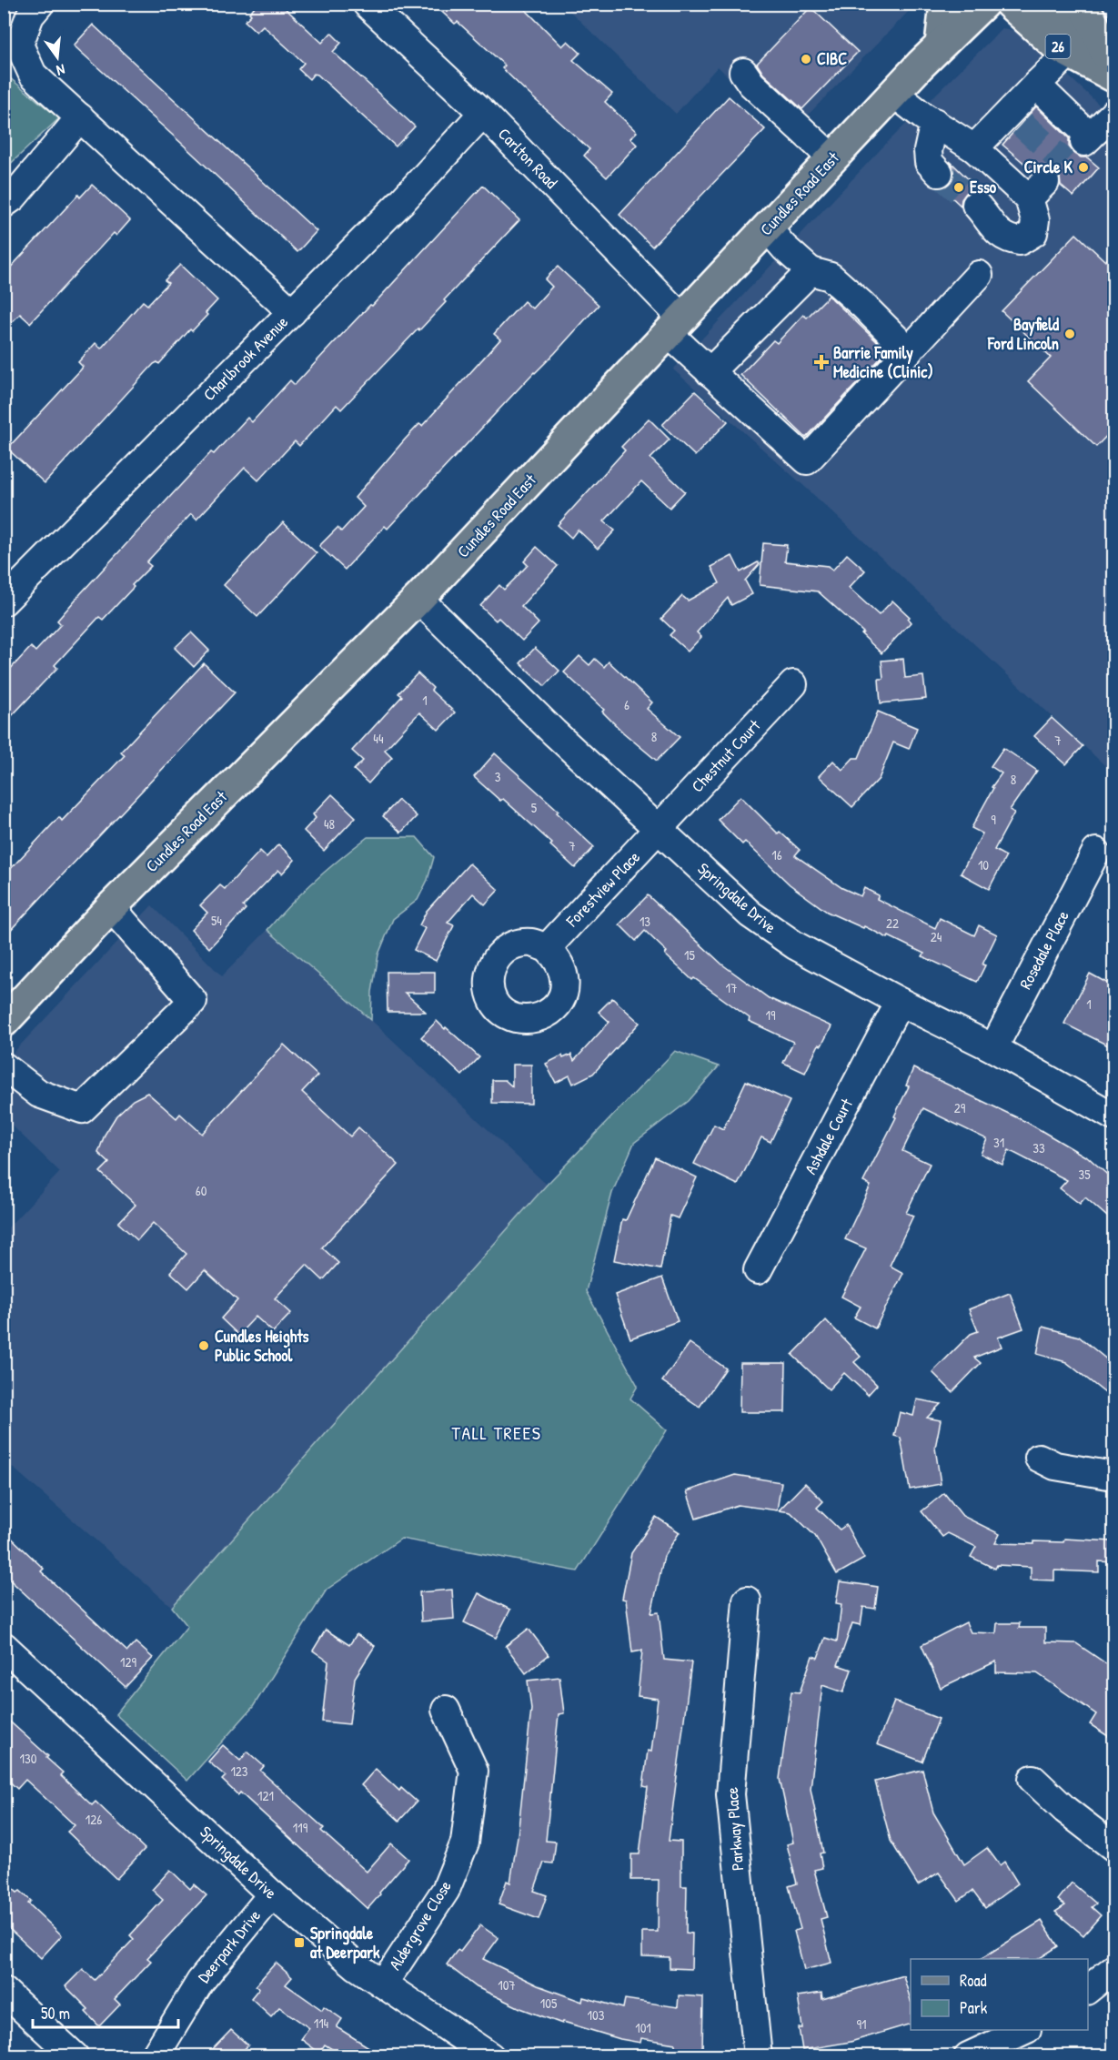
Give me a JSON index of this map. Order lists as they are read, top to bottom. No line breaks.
{"streets":{"main road":["26","Cundles Road East"],"street":["Carlton Road","Charlbrook Avenue","Chestnut Court","Forestview Place","Springdale Drive","Rosedale Place","Ashdale Court","Parkway Place","Aldergrove Close","Deerpark Drive"]},"crossings":[["Carlton Road","Cundles Road East"],["Carlton Road","Charlbrook Avenue"],["Cundles Road East","Springdale Drive"],["Chestnut Court","Forestview Place"],["Chestnut Court","Springdale Drive"],["Forestview Place","Springdale Drive"],["Springdale Drive","Rosedale Place"],["Springdale Drive","Ashdale Court"],["Springdale Drive","Aldergrove Close"],["Springdale Drive","Deerpark Drive"]],"districts":["TALL TREES"],"places":{"other":["CIBC","Circle K","Esso","Bayfield Ford Lincoln","Cundles Heights Public School"],"health":["Barrie Family Medicine (Clinic)"],"transit":["Springdale at Deerpark"]},"house_numbers":["1","6","8","44","7","3","8","5","9","48","7","16","10","54","13","22","24","15","17","1","19","29","31","33","35","60","129","130","123","121","126","119","107","105","103","114","91","101"],"legend":["Road","Park"],"scale_bar":"50 m","north":"bottom"}
